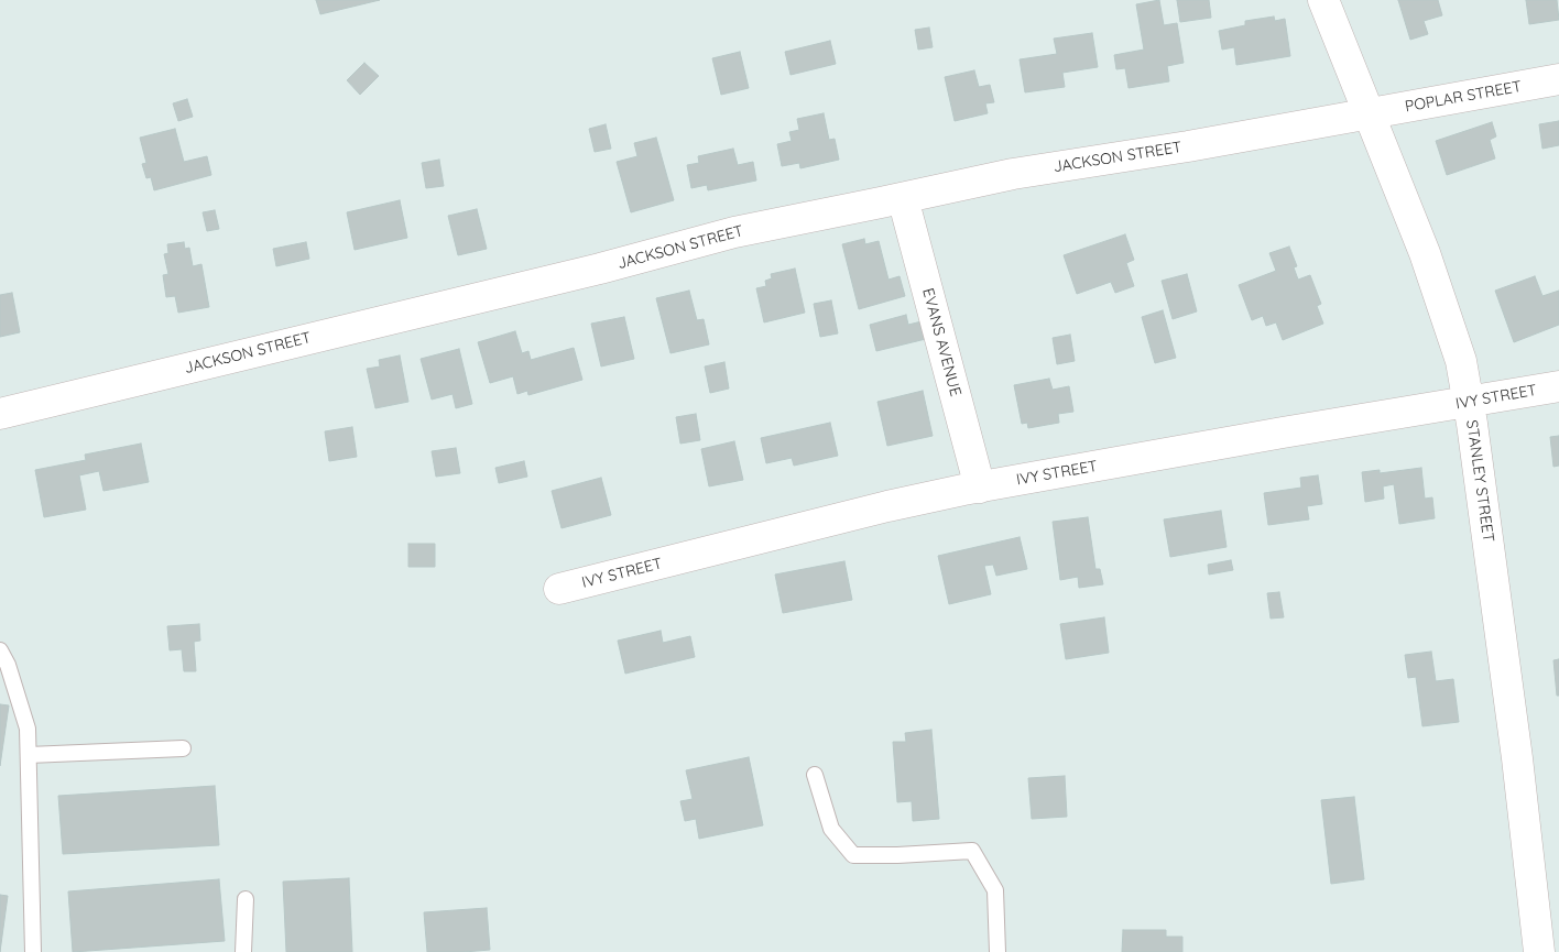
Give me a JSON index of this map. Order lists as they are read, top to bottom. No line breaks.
{"streets":{"street":["POPLAR STREET","JACKSON STREET","EVANS AVENUE","IVY STREET","STANLEY STREET"]},"crossings":[["POPLAR STREET","JACKSON STREET"],["POPLAR STREET","STANLEY STREET"],["JACKSON STREET","EVANS AVENUE"],["JACKSON STREET","STANLEY STREET"],["EVANS AVENUE","IVY STREET"],["IVY STREET","STANLEY STREET"]]}
